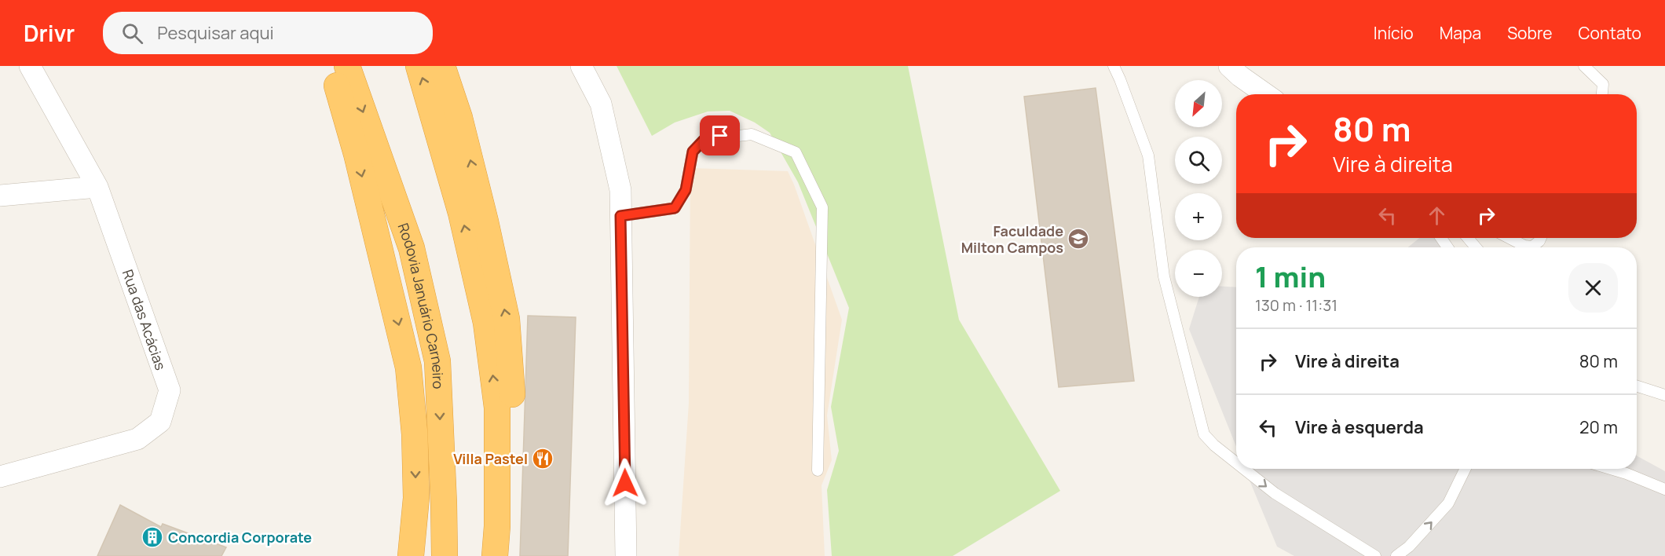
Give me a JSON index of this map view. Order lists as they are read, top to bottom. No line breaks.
{"streets":{"highway":["Rodovia Januário Carneiro"],"street":["Rua das Acácias"]},"places":{"school or university":["Faculdade Milton Campos"],"restaurant":["Villa Pastel"],"building":["Concordia Corporate"]},"north":"bottom left","page":{"header":"Drivr","search":"Pesquisar aqui","nav":["Início","Mapa","Sobre","Contato"],"map_buttons":["+","−"],"turn":["80 m","Vire à direita"],"heading":["1 min","130 m · 11:31"],"list":[{"name":"Vire à direita","value":"80 m"},{"name":"Vire à esquerda","value":"20 m"}]}}
